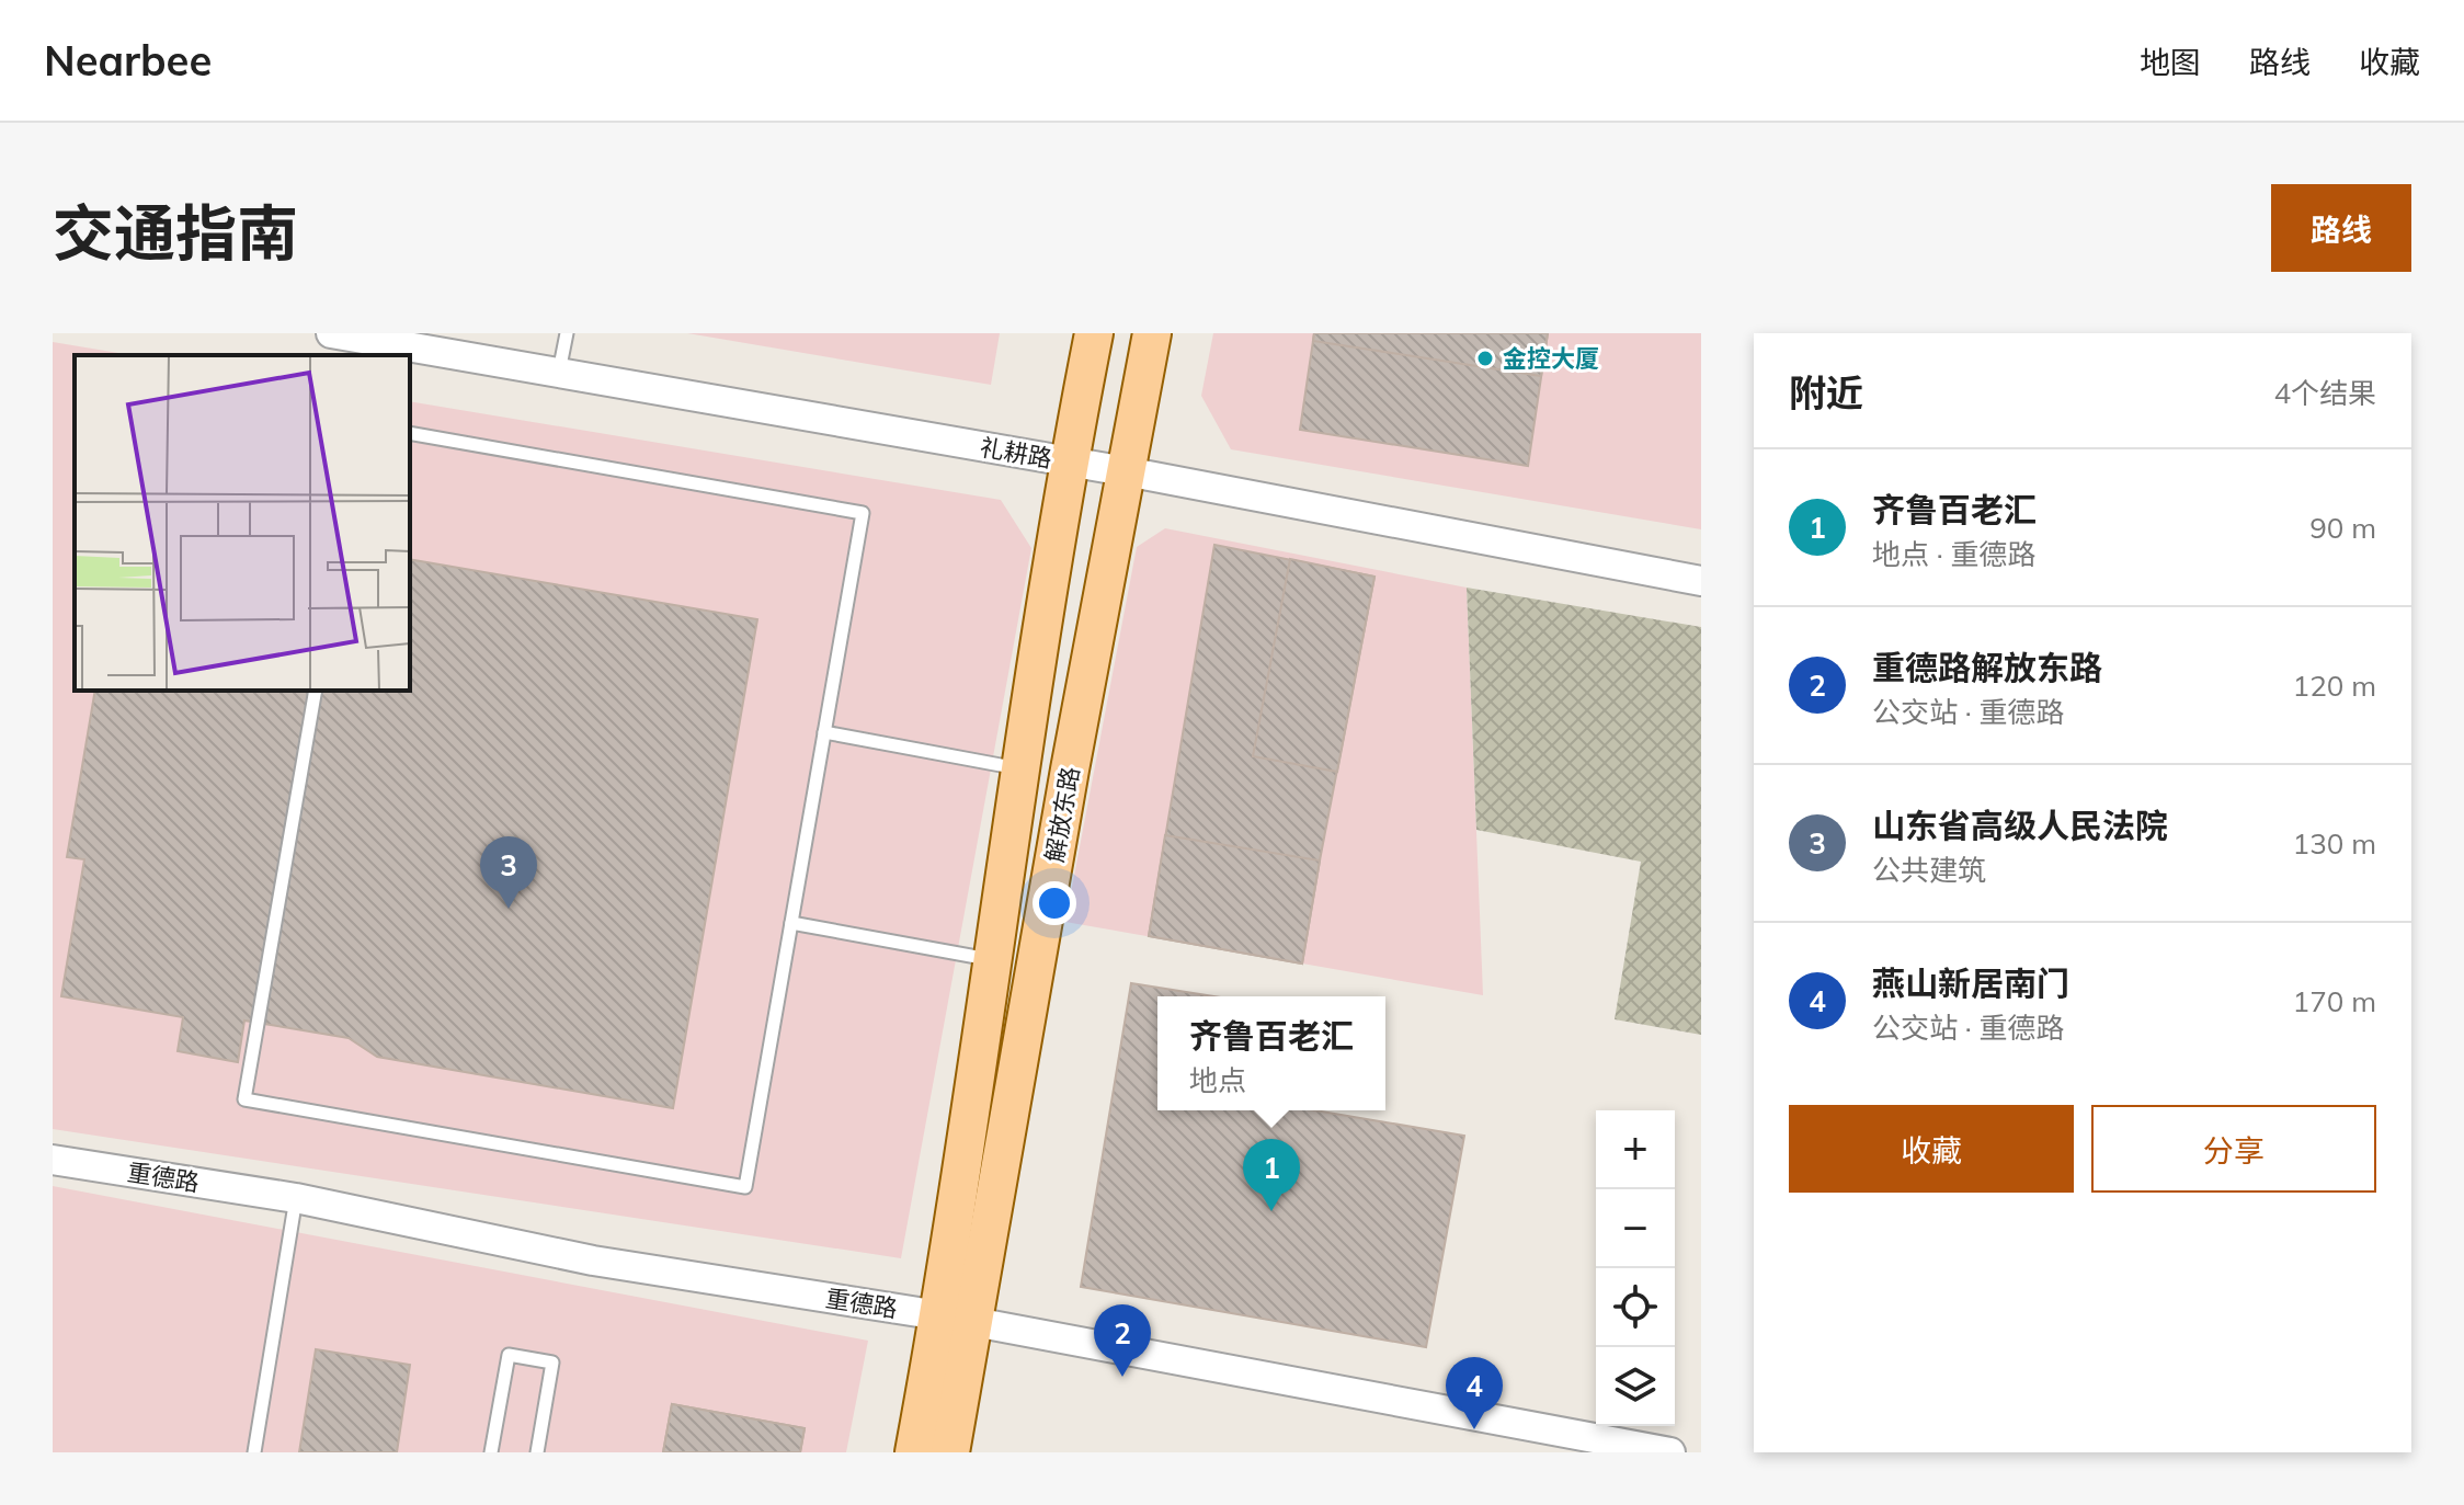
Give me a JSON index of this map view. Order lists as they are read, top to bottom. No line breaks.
{"streets":{"main road":["解放东路"],"street":["礼耕路","重德路"]},"crossings":[["礼耕路","解放东路"],["解放东路","重德路"]],"places":["金控大厦"],"page":{"header":"Nearbee","nav":["地图","路线","收藏"],"title":"交通指南","buttons":["路线",["收藏","分享"]],"heading":["附近","4个结果"],"list":[{"mark":"1","name":"齐鲁百老汇","note":"地点 · 重德路","value":"90 m"},{"mark":"2","name":"重德路解放东路","note":"公交站 · 重德路","value":"120 m"},{"mark":"3","name":"山东省高级人民法院","note":"公共建筑","value":"130 m"},{"mark":"4","name":"燕山新居南门","note":"公交站 · 重德路","value":"170 m"}],"pins":["3","1","2","4"],"popup":["齐鲁百老汇","地点"],"map_buttons":["+","−"]}}
